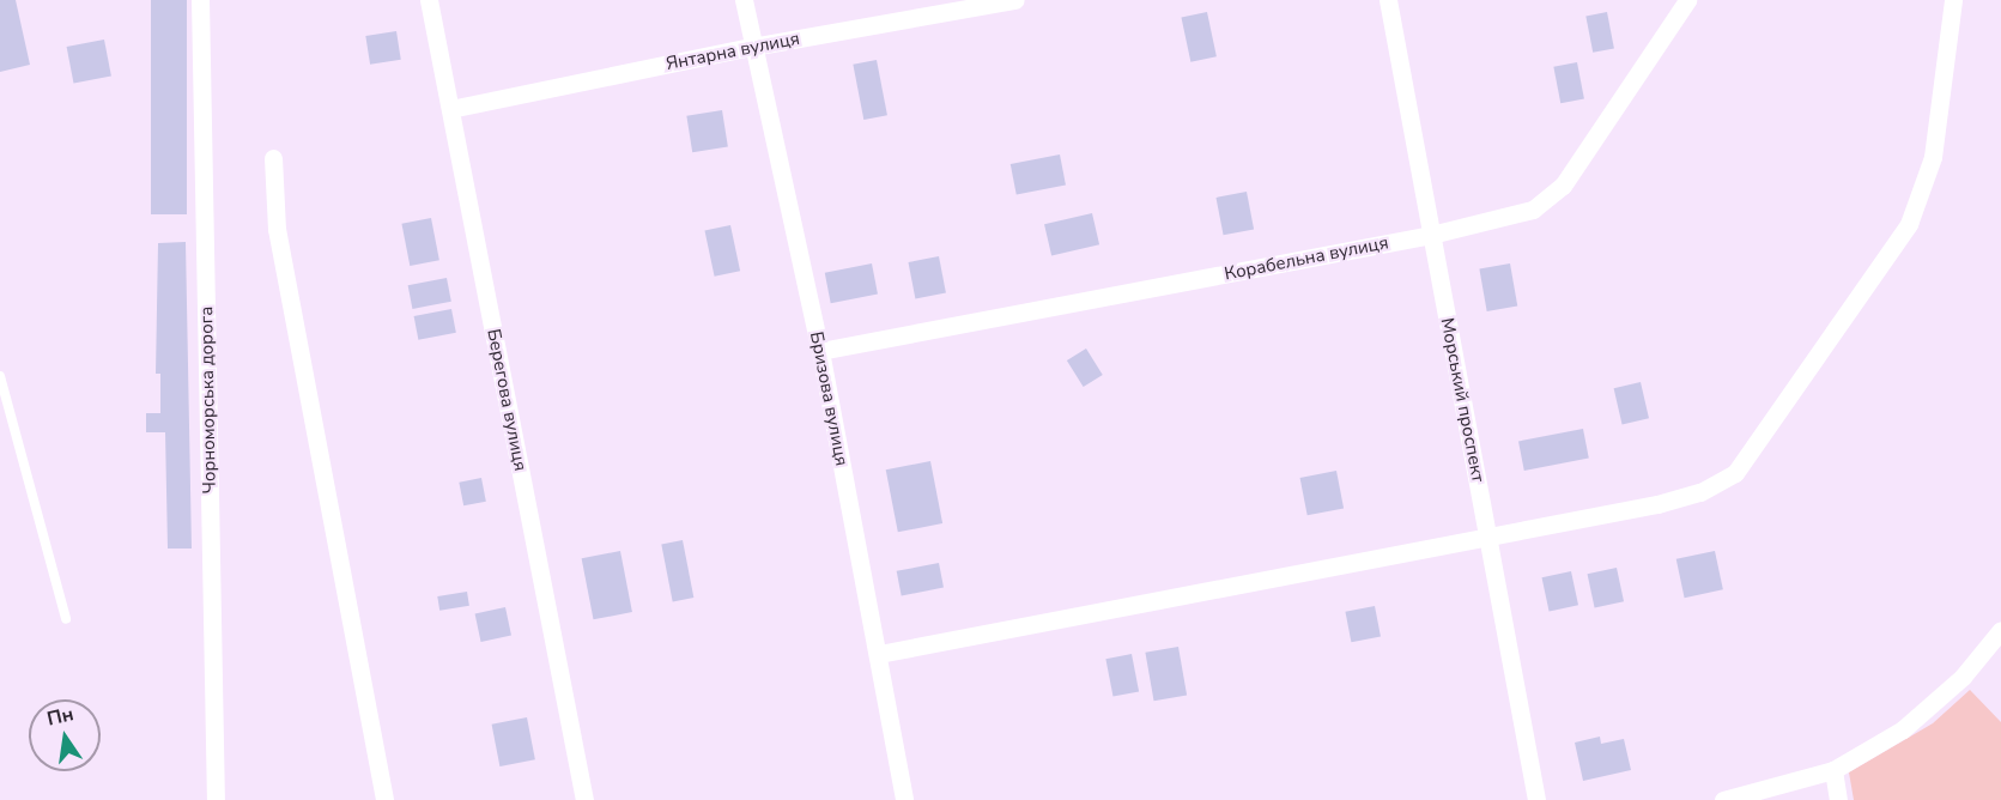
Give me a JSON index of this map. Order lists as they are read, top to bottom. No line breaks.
{"streets":{"street":["Янтарна вулиця","Корабельна вулиця","Бризова вулиця","Чорноморська дорога","Берегова вулиця","Морський проспект"]},"crossings":[["Янтарна вулиця","Бризова вулиця"],["Янтарна вулиця","Берегова вулиця"],["Корабельна вулиця","Бризова вулиця"],["Корабельна вулиця","Морський проспект"]],"north":"top"}
